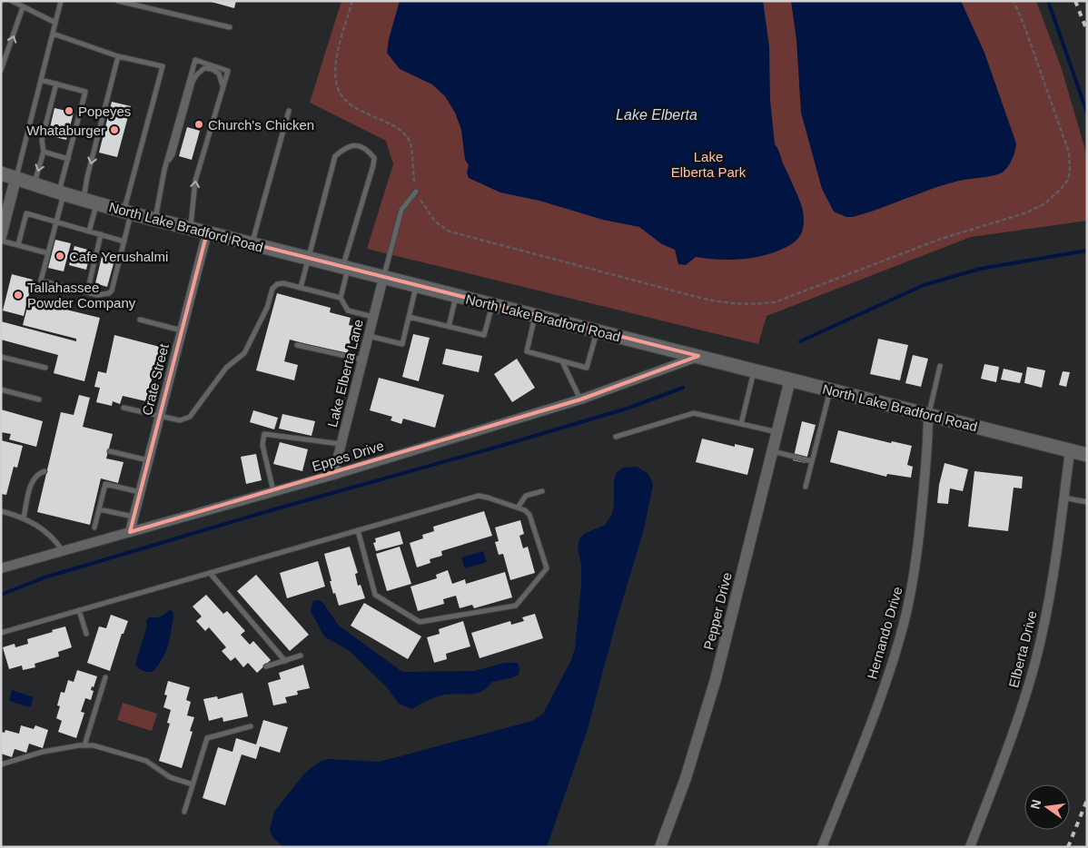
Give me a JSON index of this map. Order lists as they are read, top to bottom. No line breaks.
{"streets":{"main road":["North Lake Bradford Road"],"street":["Lake Elberta Lane","Crate Street","Eppes Drive","Pepper Drive","Hernando Drive","Elberta Drive"]},"crossings":[["North Lake Bradford Road","Lake Elberta Lane"],["North Lake Bradford Road","Crate Street"],["North Lake Bradford Road","Eppes Drive"],["North Lake Bradford Road","Pepper Drive"],["North Lake Bradford Road","Hernando Drive"],["North Lake Bradford Road","Elberta Drive"],["Lake Elberta Lane","Eppes Drive"],["Crate Street","Eppes Drive"]],"water":["Lake Elberta"],"parks":["Lake Elberta Park"],"places":["Popeyes","Church's Chicken","Whataburger","Cafe Yerushalmi","Tallahassee Powder Company"],"north":"left"}
